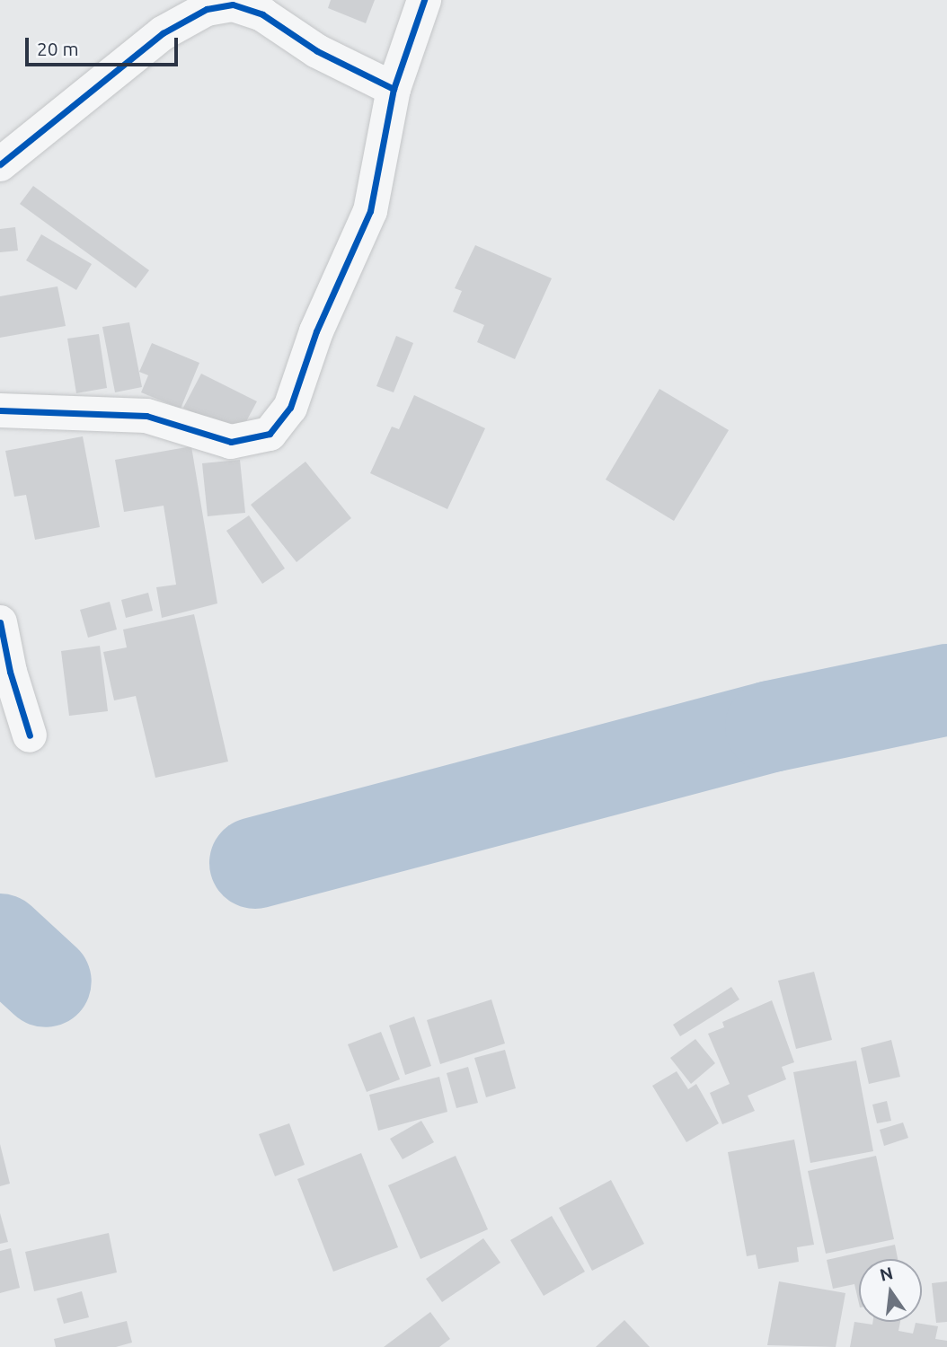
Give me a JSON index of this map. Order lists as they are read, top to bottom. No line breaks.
{"scale_bar":"20 m","north":"top"}
